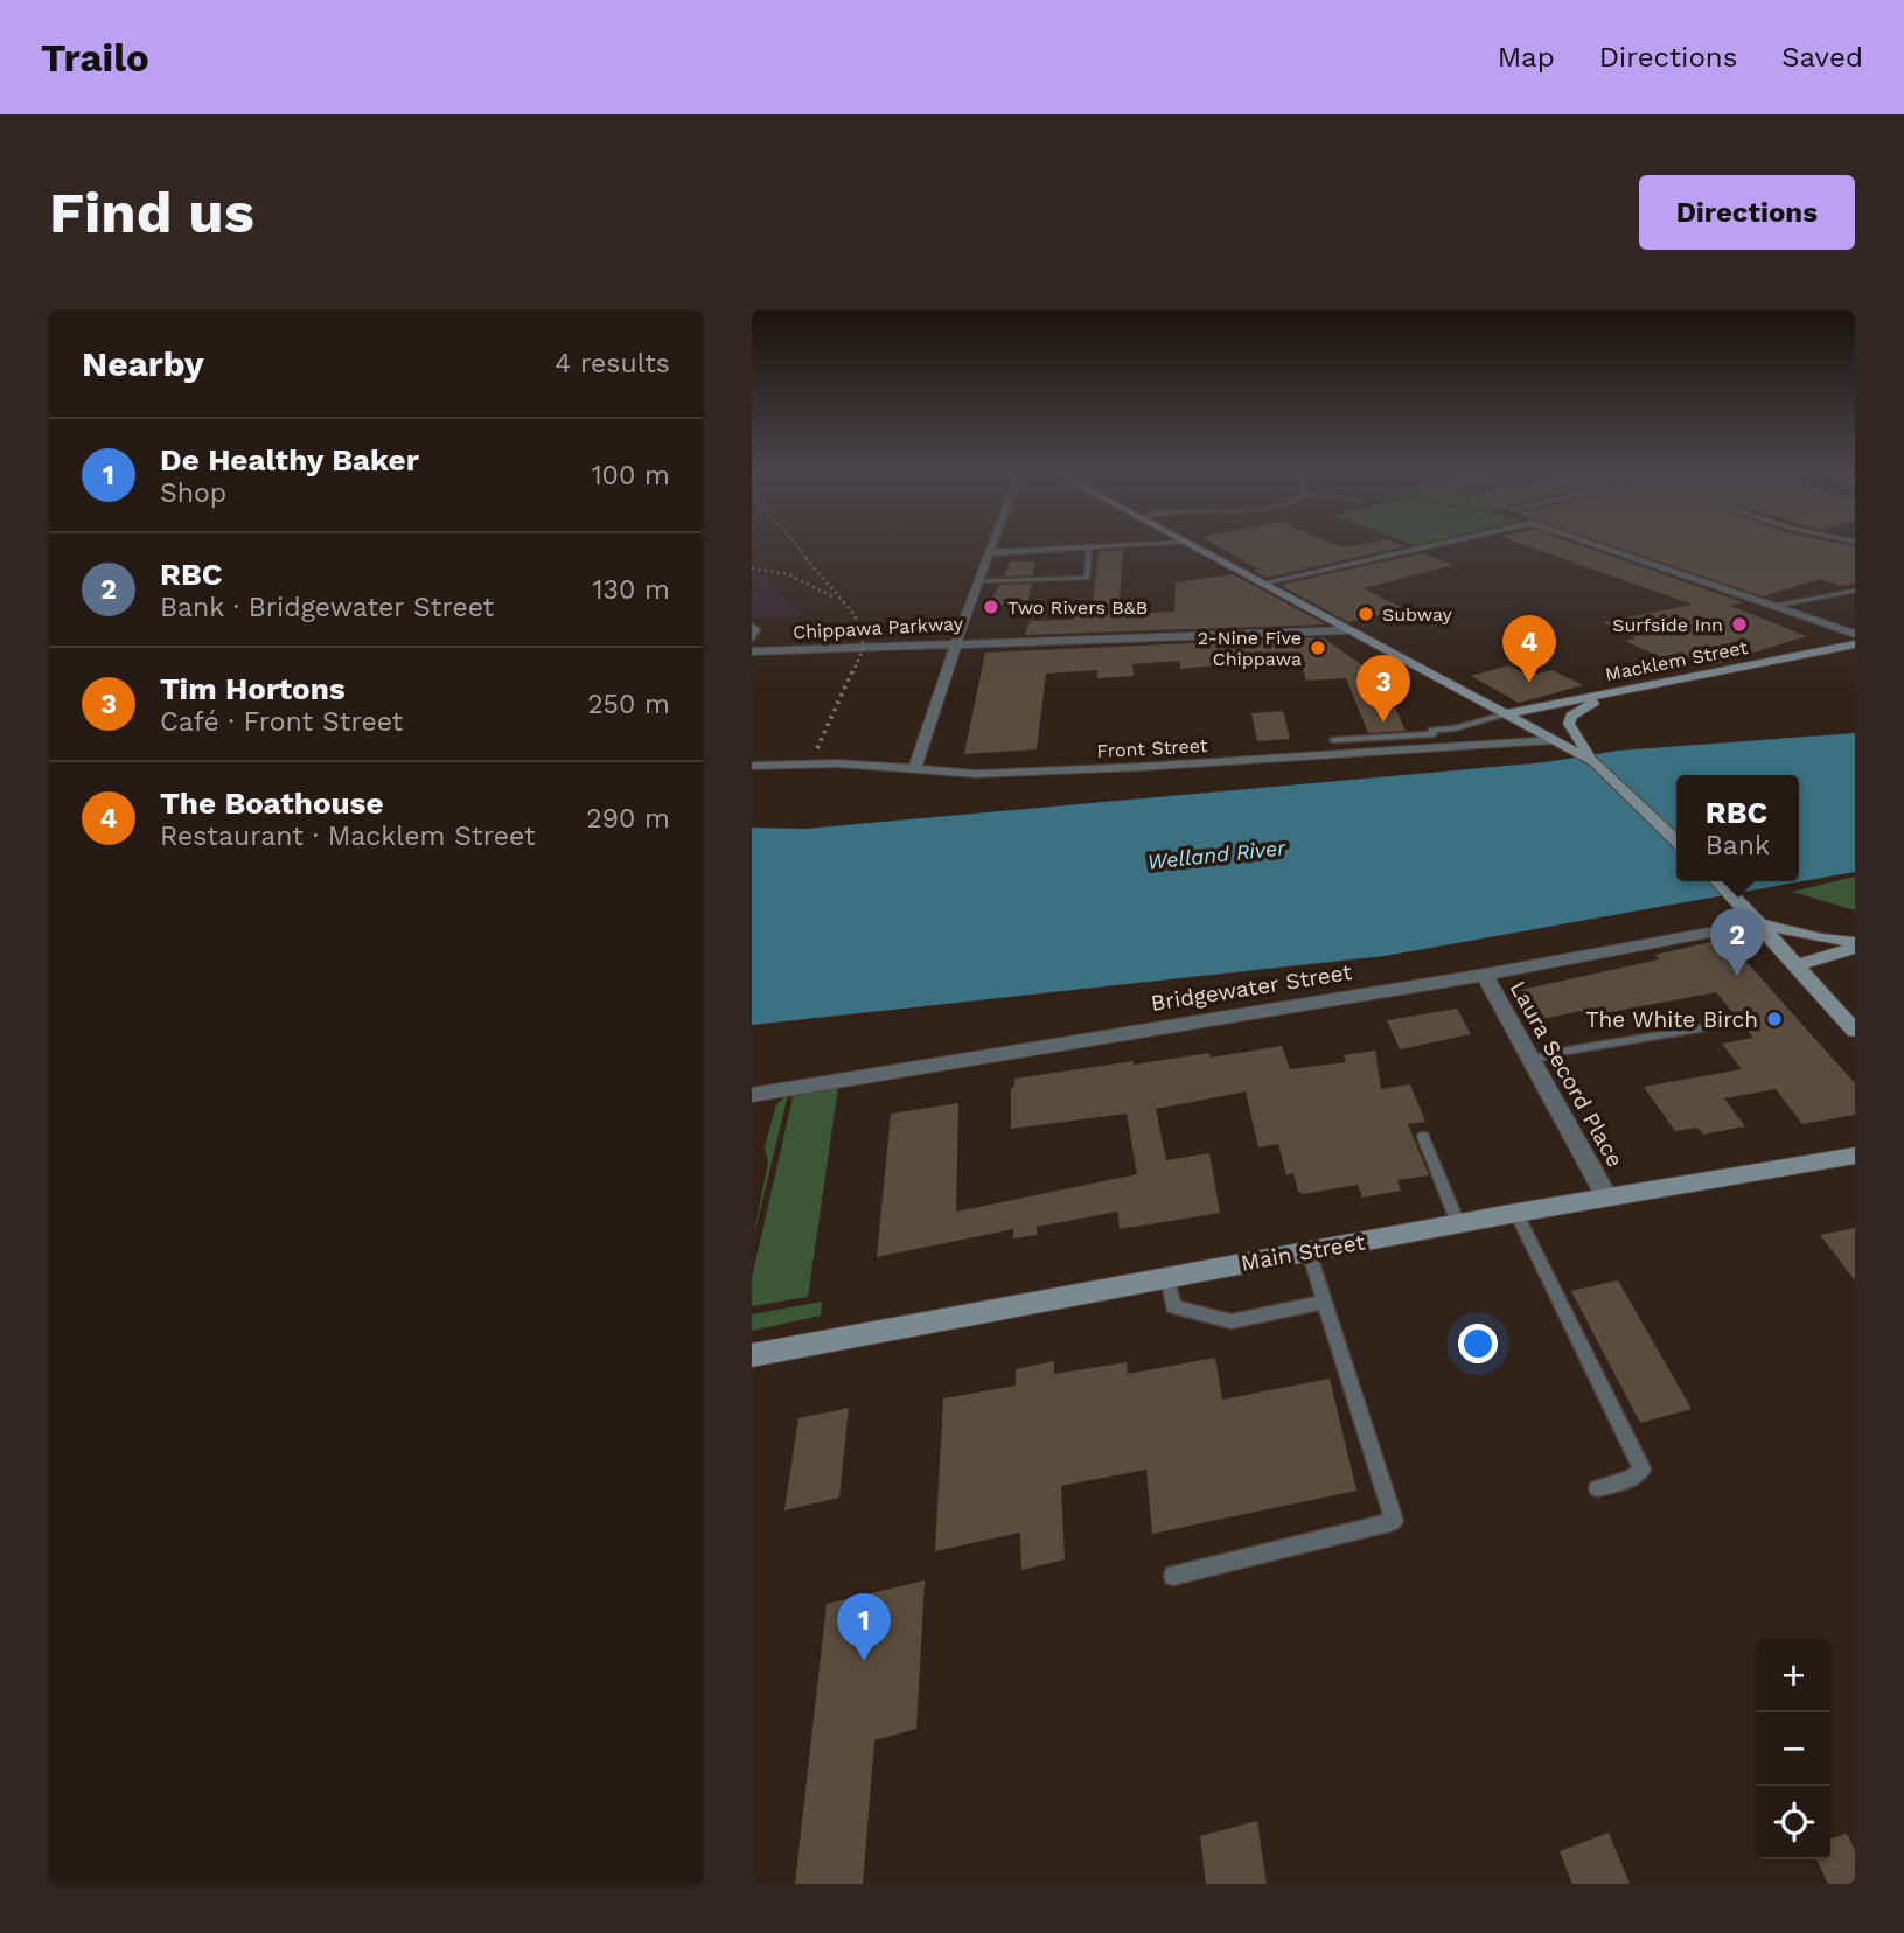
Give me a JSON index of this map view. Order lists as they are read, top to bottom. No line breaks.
{"streets":{"main road":["Macklem Street","Main Street"],"street":["Chippawa Parkway","Front Street","Bridgewater Street","Laura Secord Place"]},"crossings":[["Bridgewater Street","Laura Secord Place"],["Laura Secord Place","Main Street"]],"water":["Welland River"],"places":["Two Rivers B&B","Subway","Surfside Inn","2-Nine Five Chippawa","The White Birch"],"page":{"header":"Trailo","nav":["Map","Directions","Saved"],"buttons":"Directions","title":"Find us","heading":["Nearby","4 results"],"list":[{"mark":"1","name":"De Healthy Baker","note":"Shop","value":"100 m"},{"mark":"2","name":"RBC","note":"Bank · Bridgewater Street","value":"130 m"},{"mark":"3","name":"Tim Hortons","note":"Café · Front Street","value":"250 m"},{"mark":"4","name":"The Boathouse","note":"Restaurant · Macklem Street","value":"290 m"}],"pins":["4","3","2","1"],"popup":["RBC","Bank"],"map_buttons":["+","−"]}}
